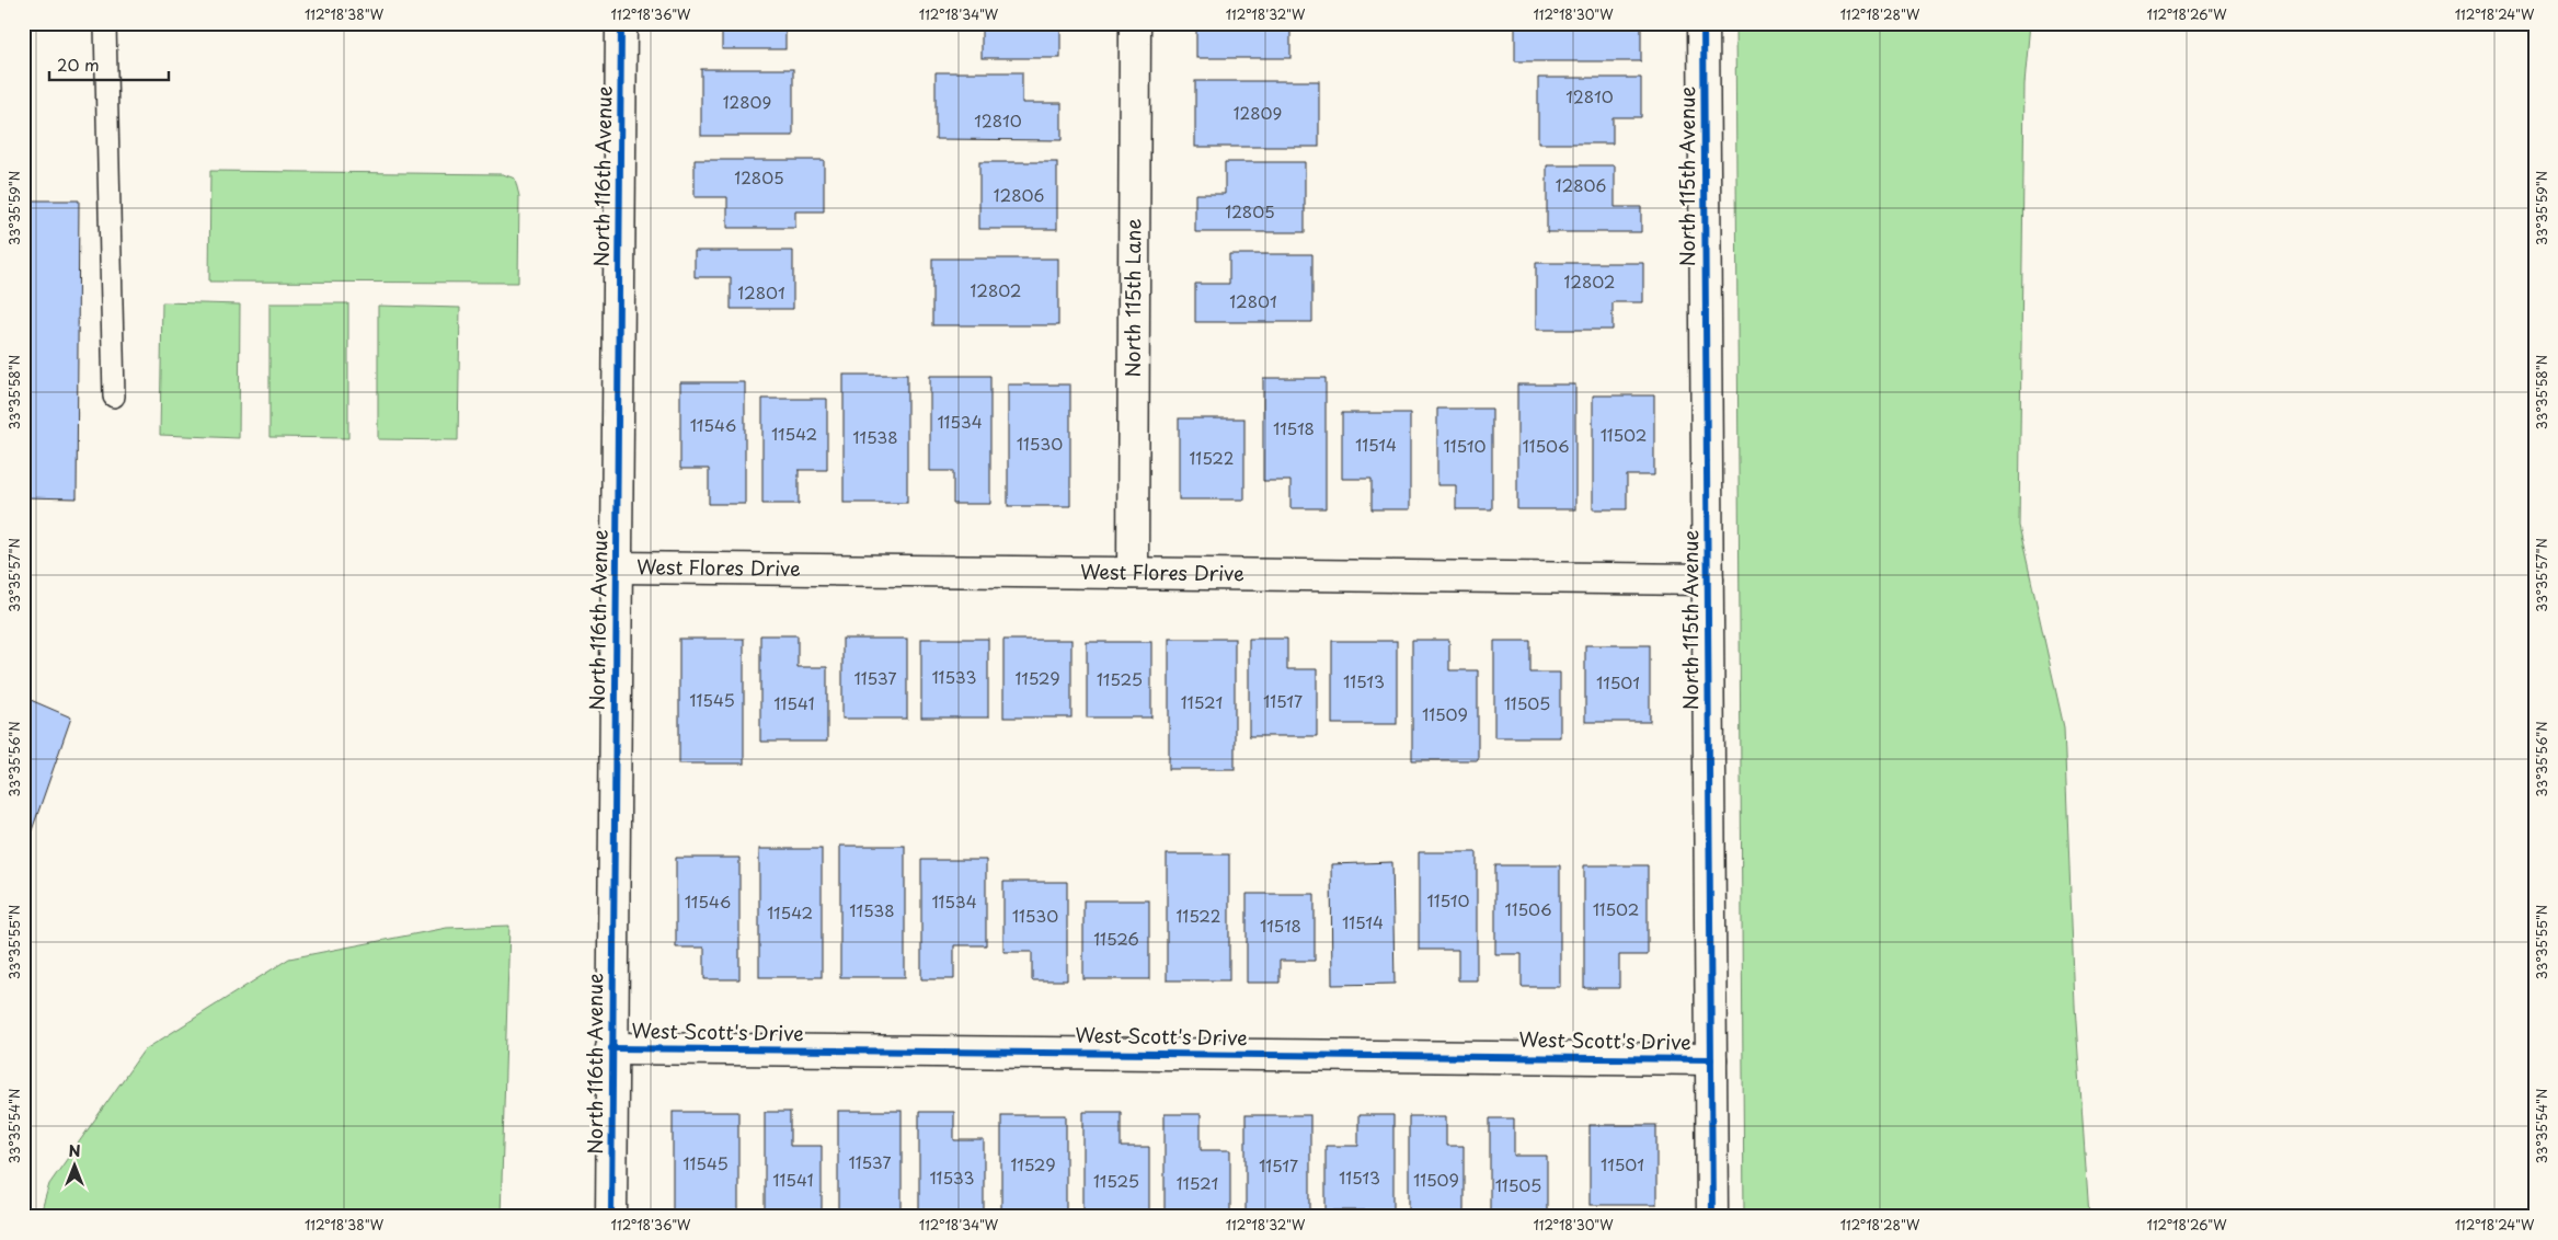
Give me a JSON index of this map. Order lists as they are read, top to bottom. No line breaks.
{"streets":{"street":["North 116th Avenue","North 115th Avenue","North 115th Lane","West Flores Drive","West Scott's Drive"]},"crossings":[["North 116th Avenue","West Flores Drive"],["North 116th Avenue","West Scott's Drive"],["North 115th Avenue","West Flores Drive"],["North 115th Avenue","West Scott's Drive"],["North 115th Lane","West Flores Drive"]],"house_numbers":["12810","12809","12809","12810","12805","12806","12806","12805","12802","12802","12801","12801","11534","11546","11518","11542","11502","11538","11530","11514","11510","11506","11522","11533","11537","11529","11525","11513","11501","11545","11517","11521","11541","11505","11509","11510","11546","11534","11506","11502","11538","11542","11530","11522","11514","11518","11526","11537","11545","11529","11501","11517","11533","11513","11541","11509","11525","11521","11505"],"scale_bar":"20 m","north":"top","coordinates":["112°18'38\"W","112°18'36\"W","112°18'34\"W","112°18'32\"W","112°18'30\"W","112°18'28\"W","112°18'26\"W","112°18'24\"W","33°35'59\"N","33°35'58\"N","33°35'57\"N","33°35'56\"N","33°35'55\"N","33°35'54\"N"]}
